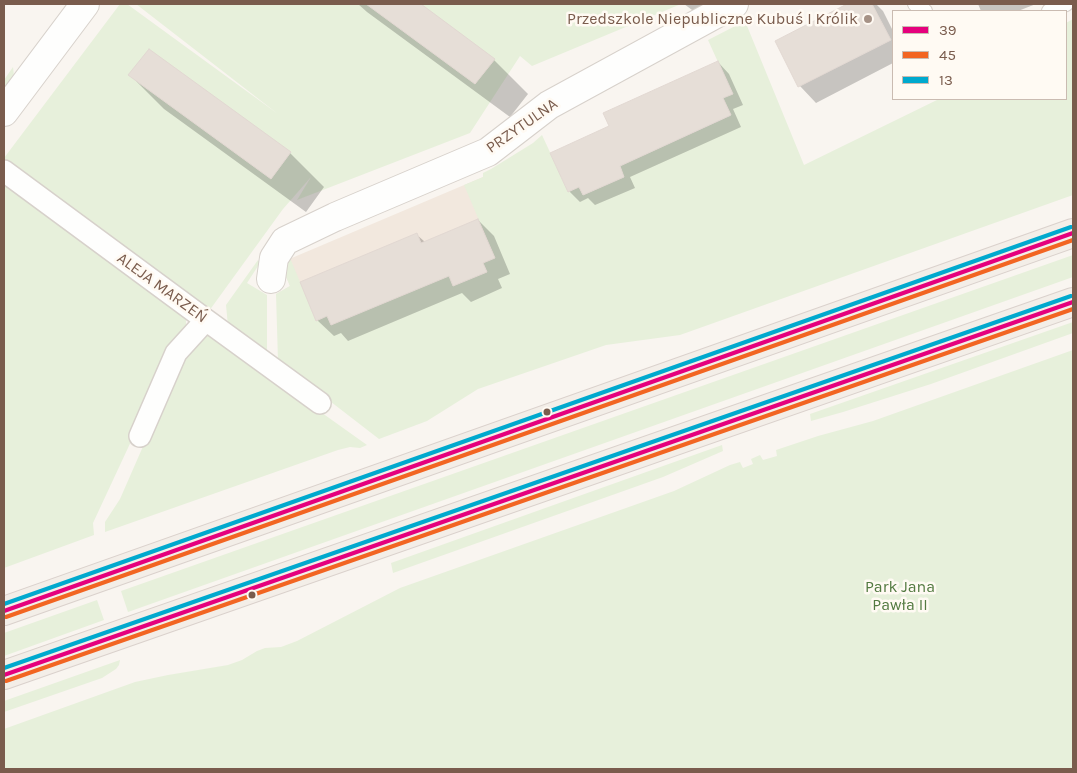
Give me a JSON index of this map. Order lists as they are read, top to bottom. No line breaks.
{"streets":{"street":["PRZYTULNA","ALEJA MARZEŃ"]},"parks":["Park Jana Pawła II"],"places":["Przedszkole Niepubliczne Kubuś I Królik"],"lines":["transit line 13","transit line 39","transit line 45"],"legend":["39","45","13"]}
